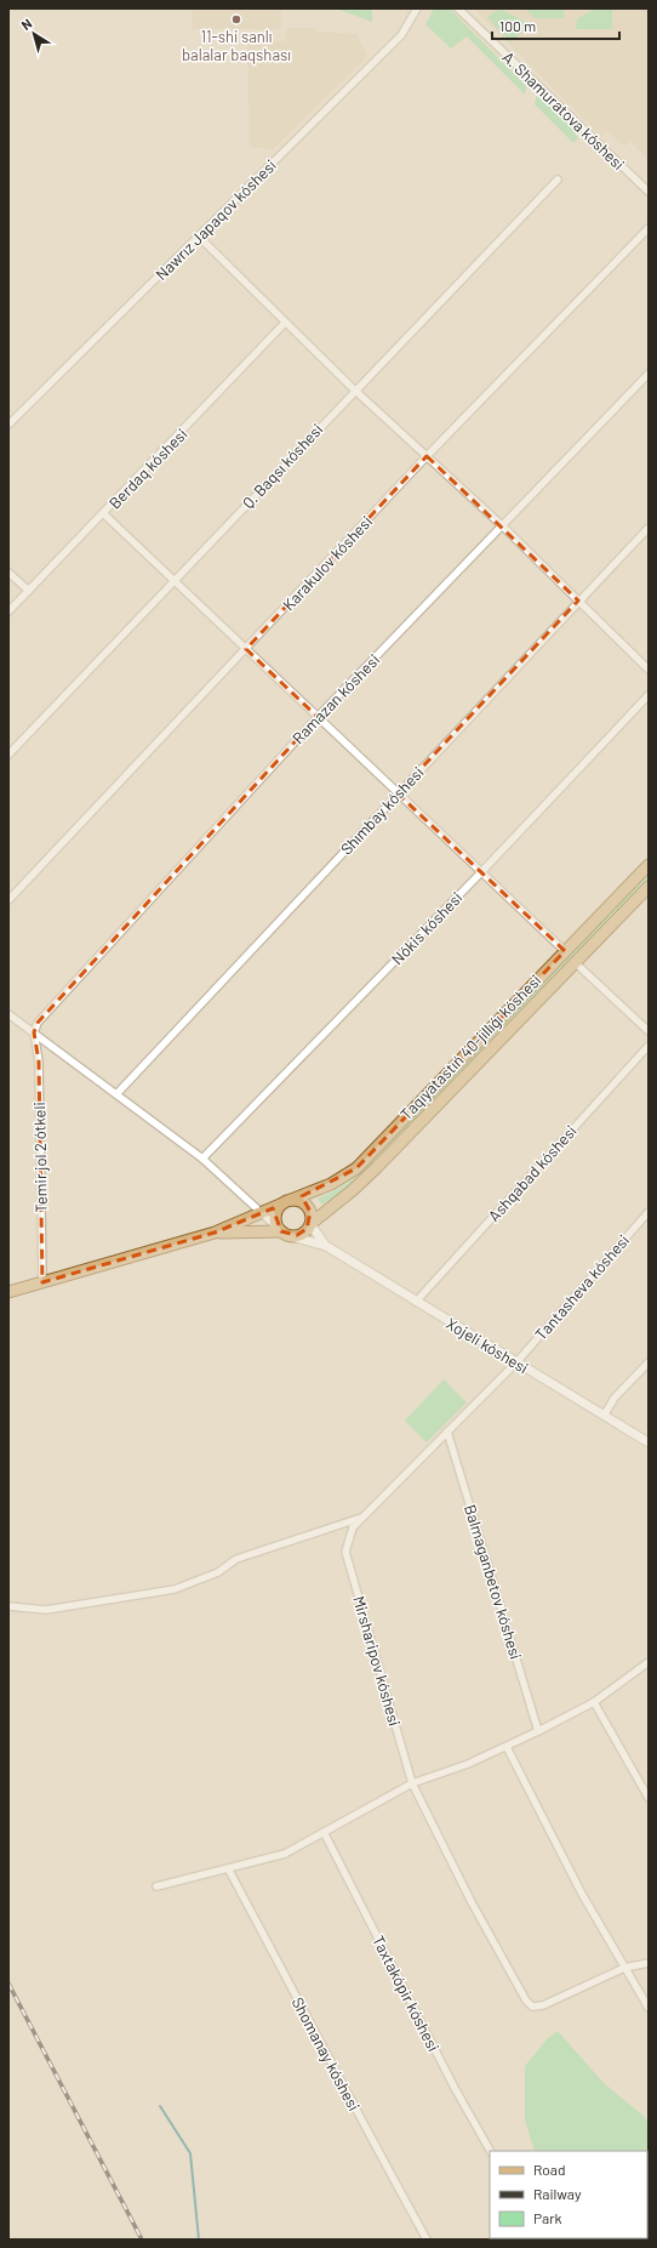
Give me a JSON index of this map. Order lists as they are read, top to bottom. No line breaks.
{"streets":{"main road":["Taqıyatastıń 40-jıllıǵı kóshesi"],"street":["A. Shamuratova kóshesi","Nawrız Japaqov kóshesi","Q. Baqsı kóshesi","Berdaq kóshesi","Karakulov kóshesi","Ramazan kóshesi","Shımbay kóshesi","Nókis kóshesi","Temir jol 2 ótkeli","Ashqabad kóshesi","Tantasheva kóshesi","Xojeli kóshesi","Balmaganbetov kóshesi","Mirsharipov kóshesi","Taxtakópir kóshesi","Shomanay kóshesi"]},"crossings":[["Ramazan kóshesi","Temir jol 2 ótkeli"],["Ashqabad kóshesi","Xojeli kóshesi"],["Tantasheva kóshesi","Xojeli kóshesi"],["Tantasheva kóshesi","Mirsharipov kóshesi"],["Xojeli kóshesi","Mirsharipov kóshesi"],["Balmaganbetov kóshesi","Mirsharipov kóshesi"]],"places":["11-shi sanlı balalar baqshası"],"legend":["Road","Railway","Park"],"scale_bar":"100 m","north":"top left"}
